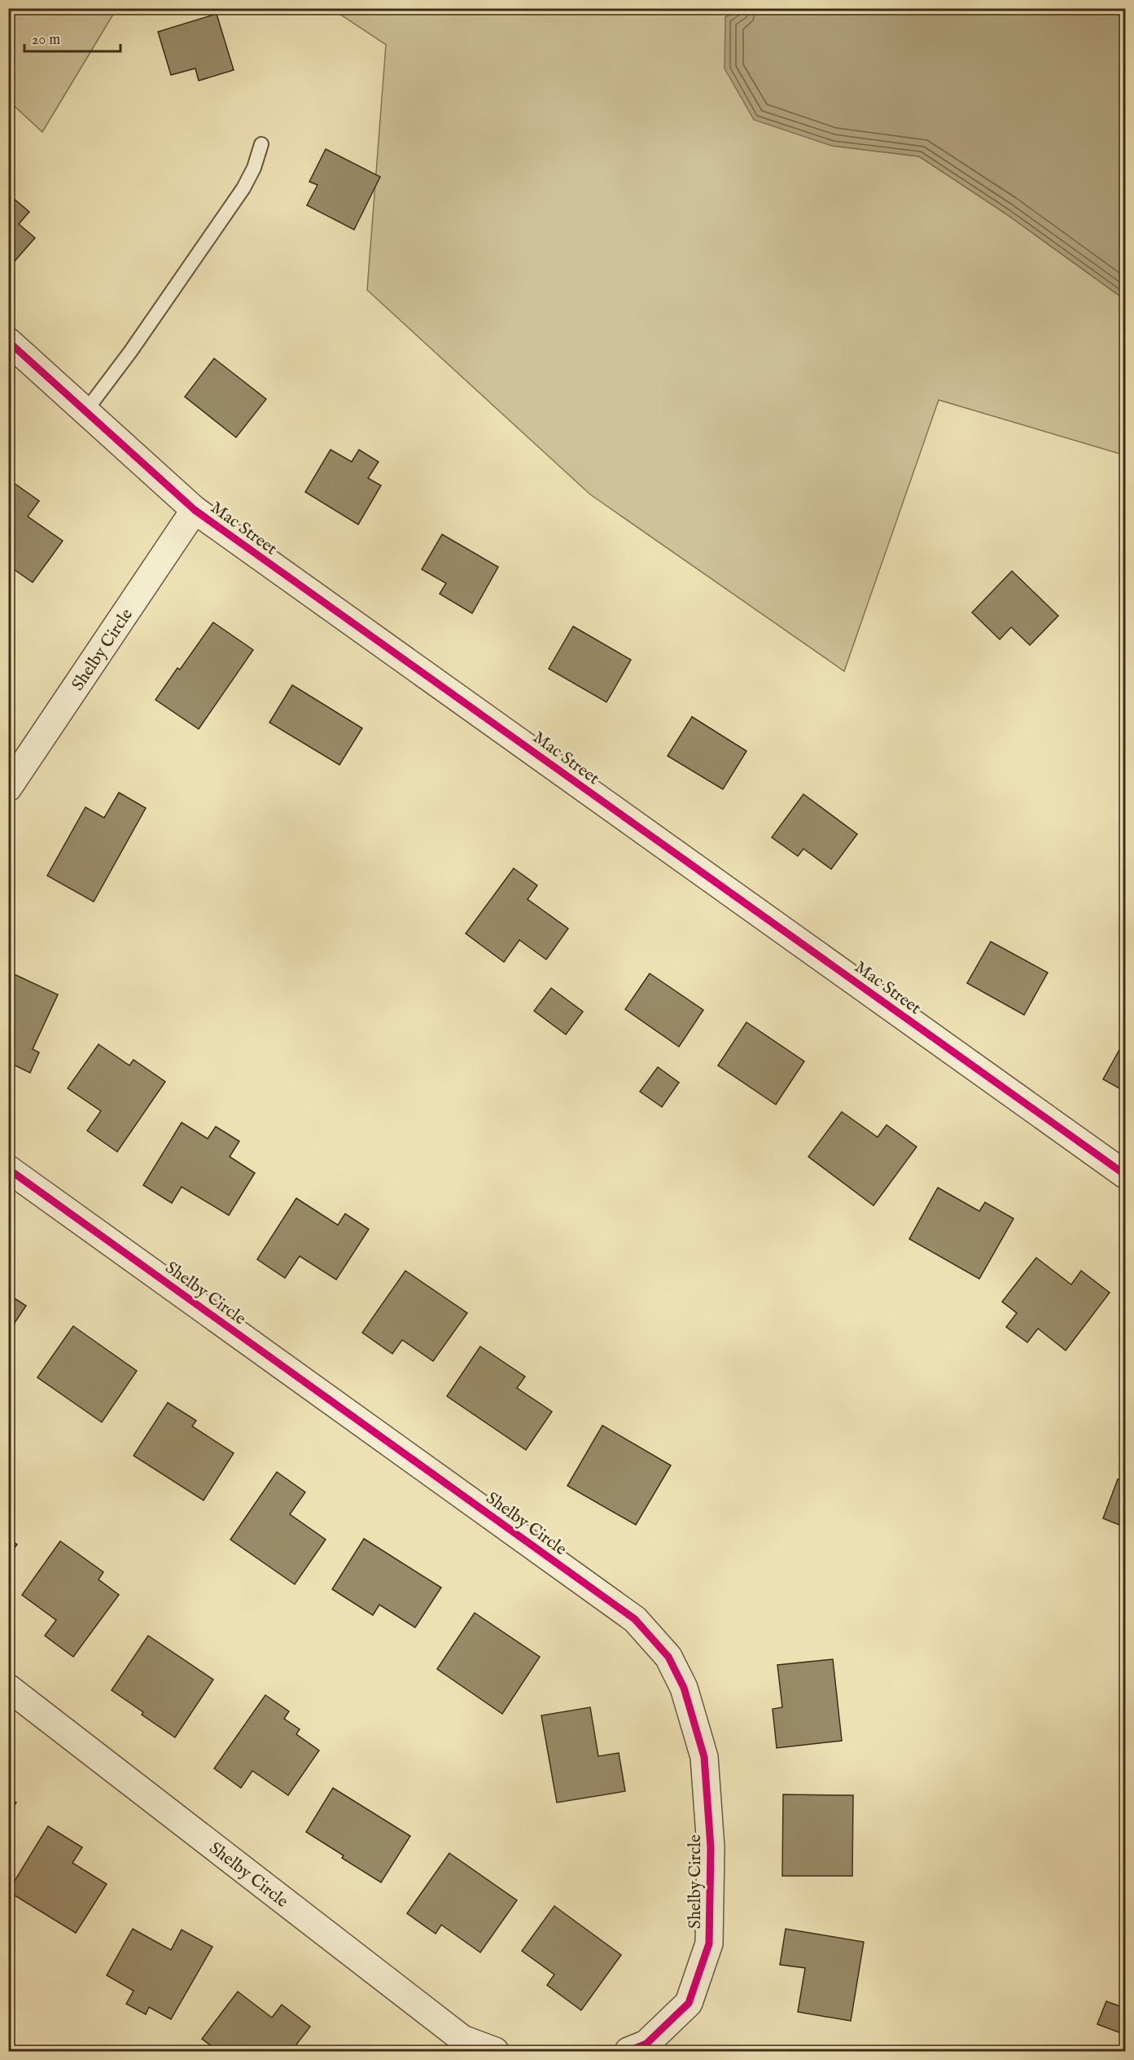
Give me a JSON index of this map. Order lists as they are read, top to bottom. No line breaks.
{"streets":{"street":["Mac Street","Shelby Circle"]},"crossings":[["Mac Street","Shelby Circle"]],"scale_bar":"20 m"}
